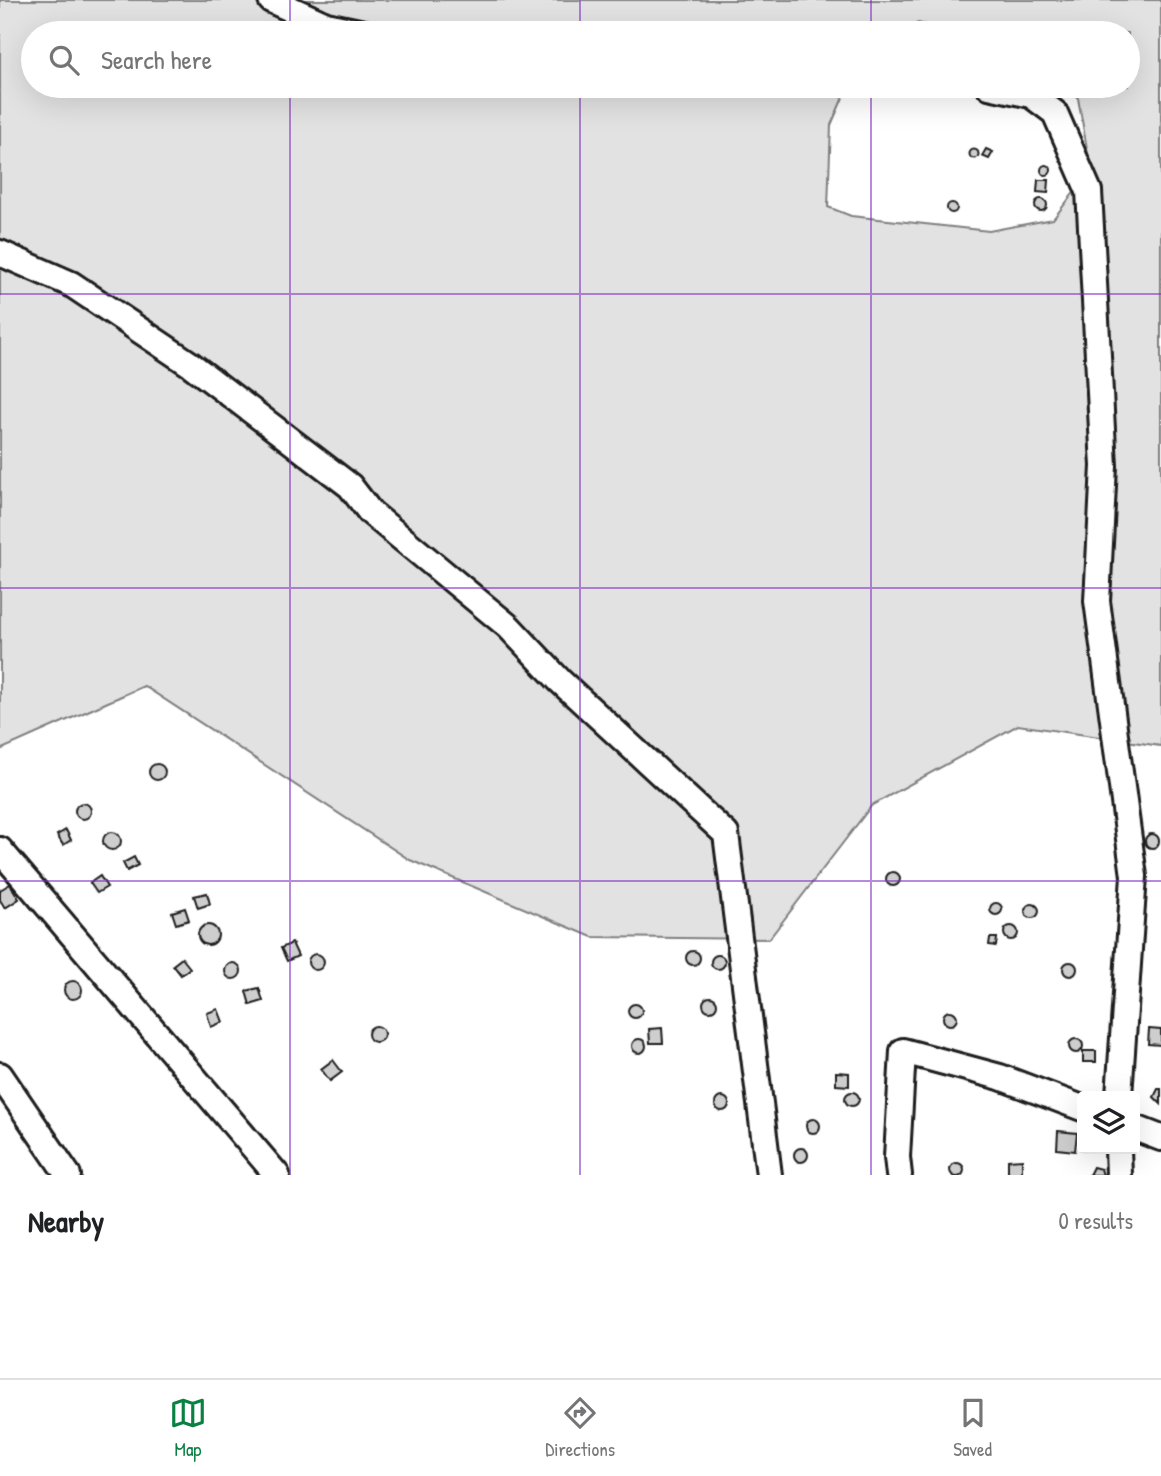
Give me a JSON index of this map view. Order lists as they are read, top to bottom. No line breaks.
{"page":{"search":"Search here","heading":["Nearby","0 results"],"nav":["Map","Directions","Saved"]}}
